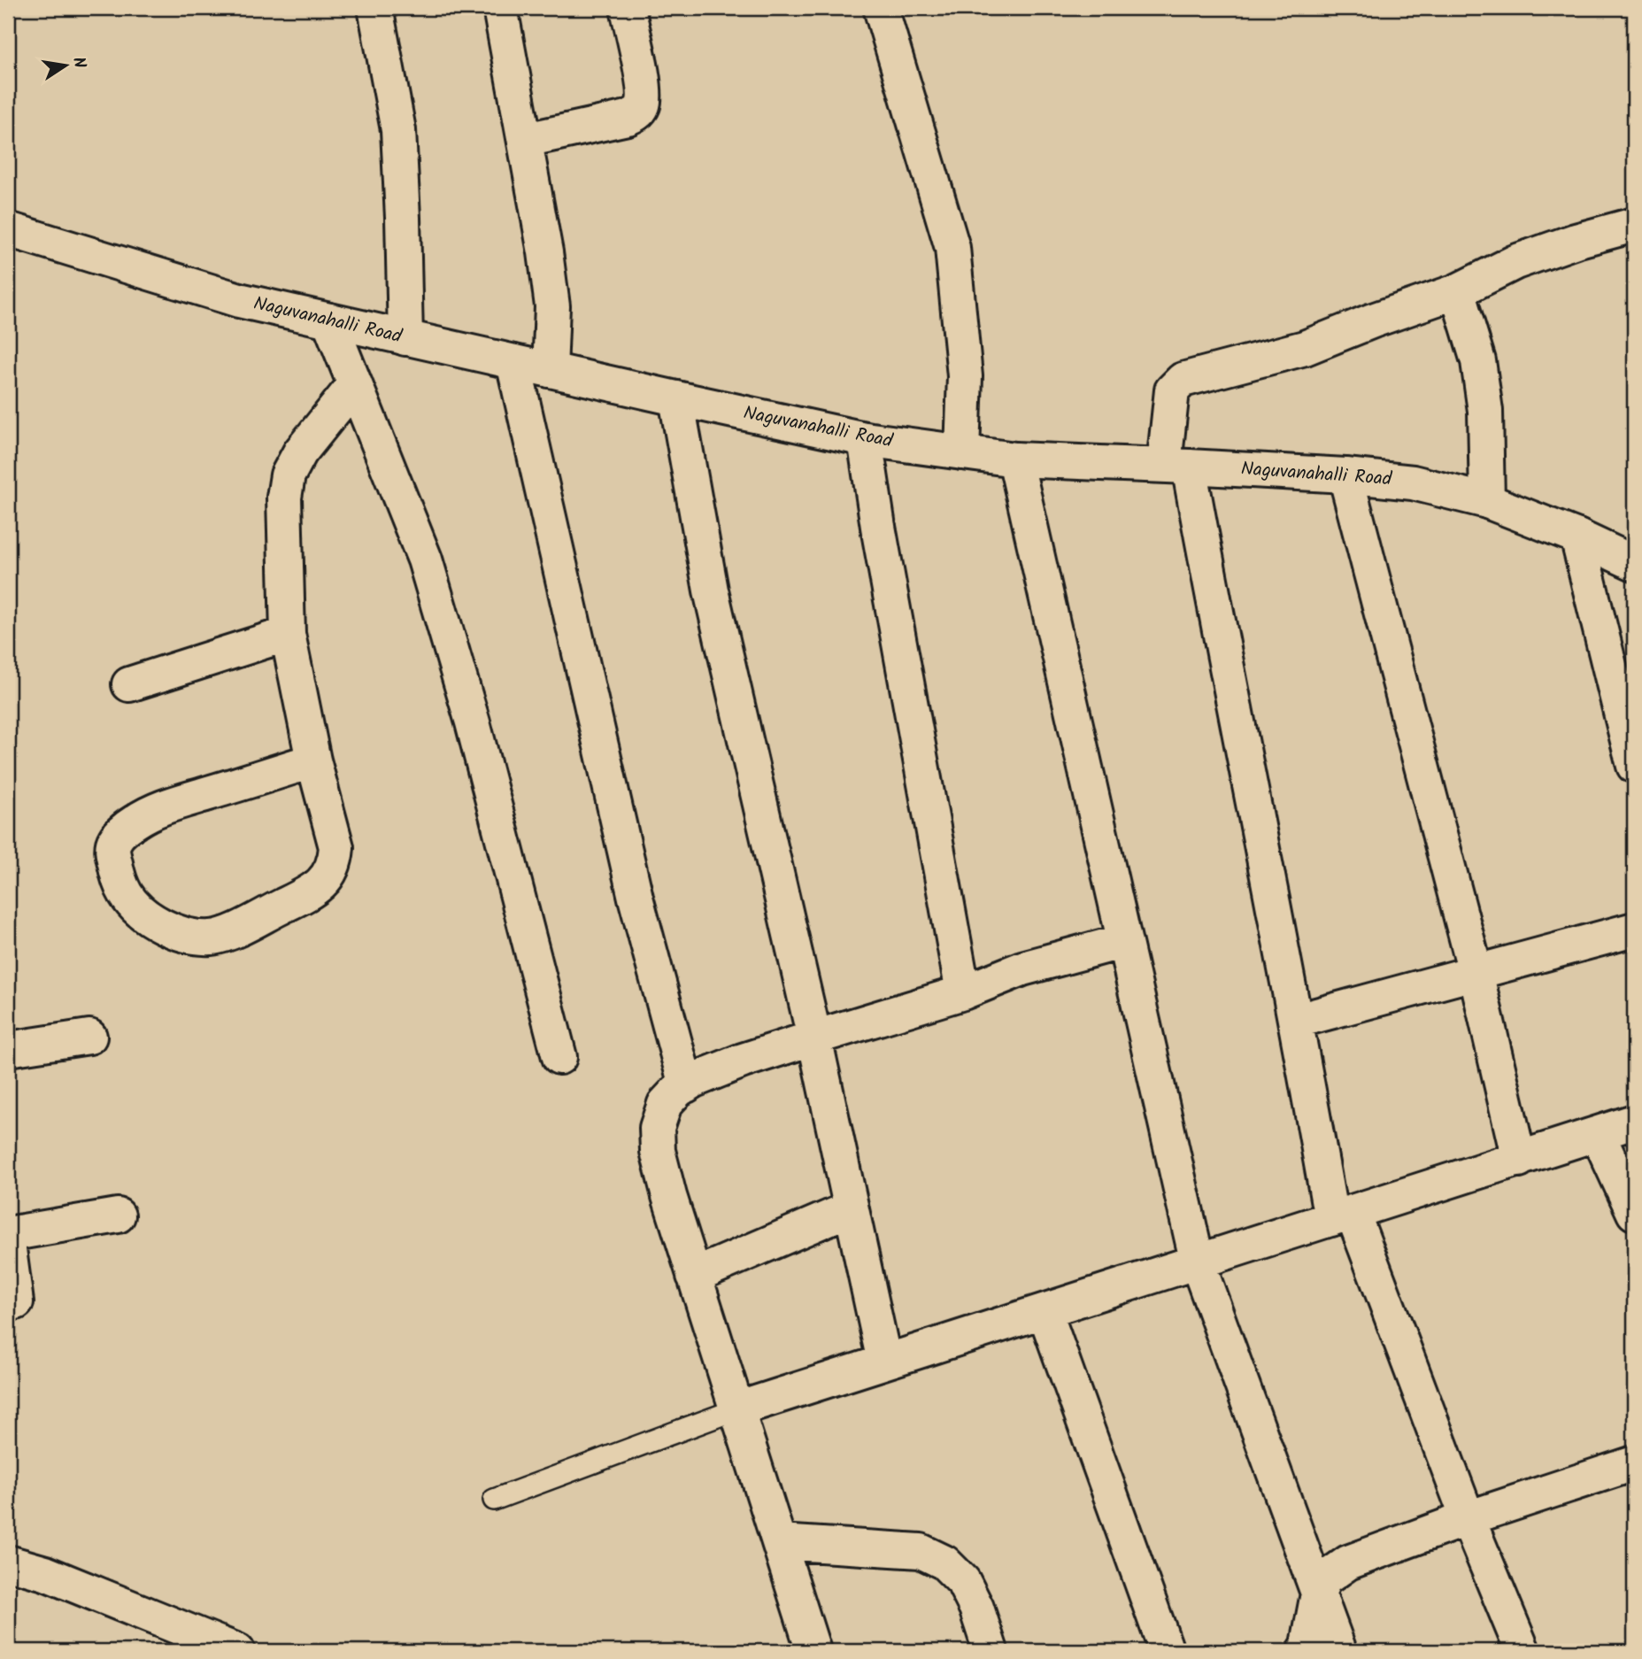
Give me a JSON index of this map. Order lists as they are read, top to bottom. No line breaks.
{"streets":{"street":["Naguvanahalli Road"]},"north":"right"}
